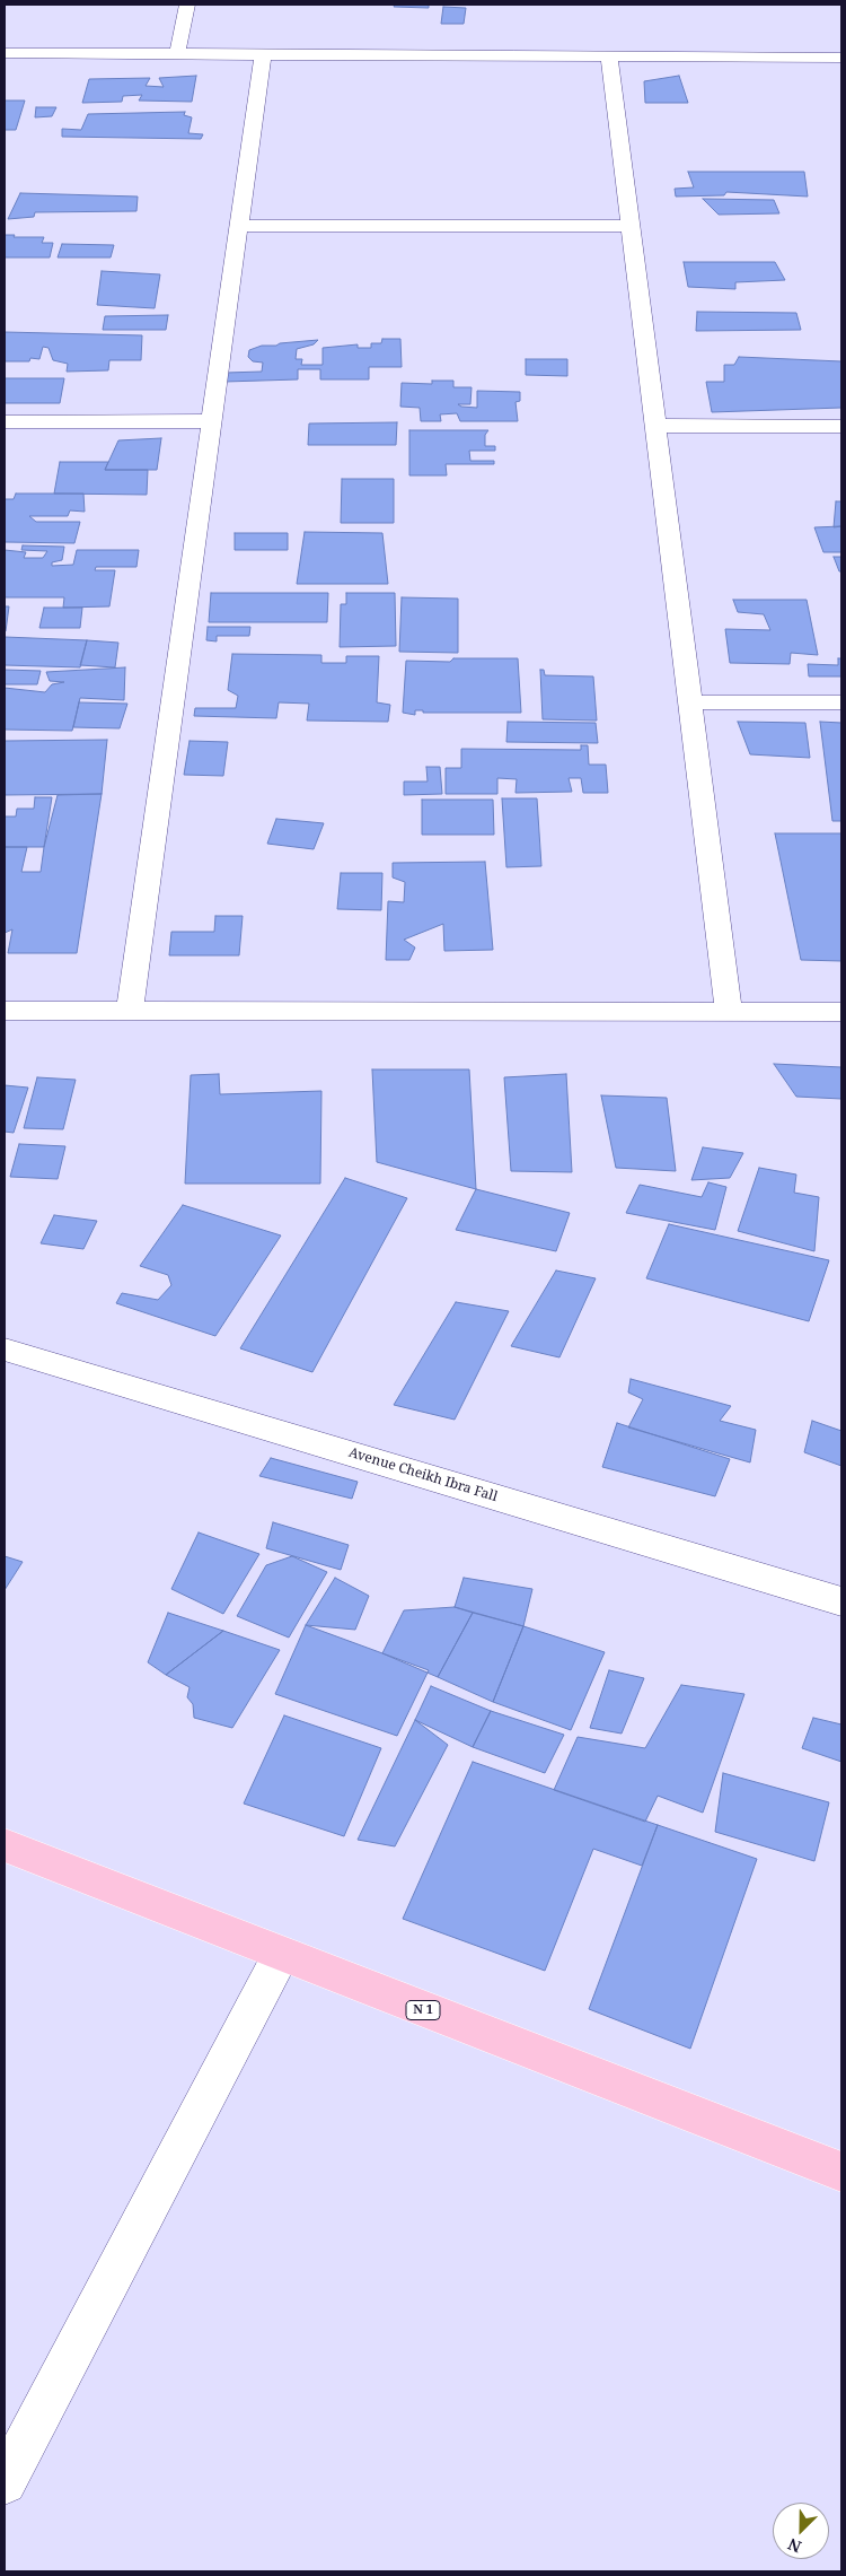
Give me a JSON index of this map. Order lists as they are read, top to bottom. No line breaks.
{"streets":{"highway":["N 1"],"street":["Avenue Cheikh Ibra Fall"]},"north":"bottom left"}
